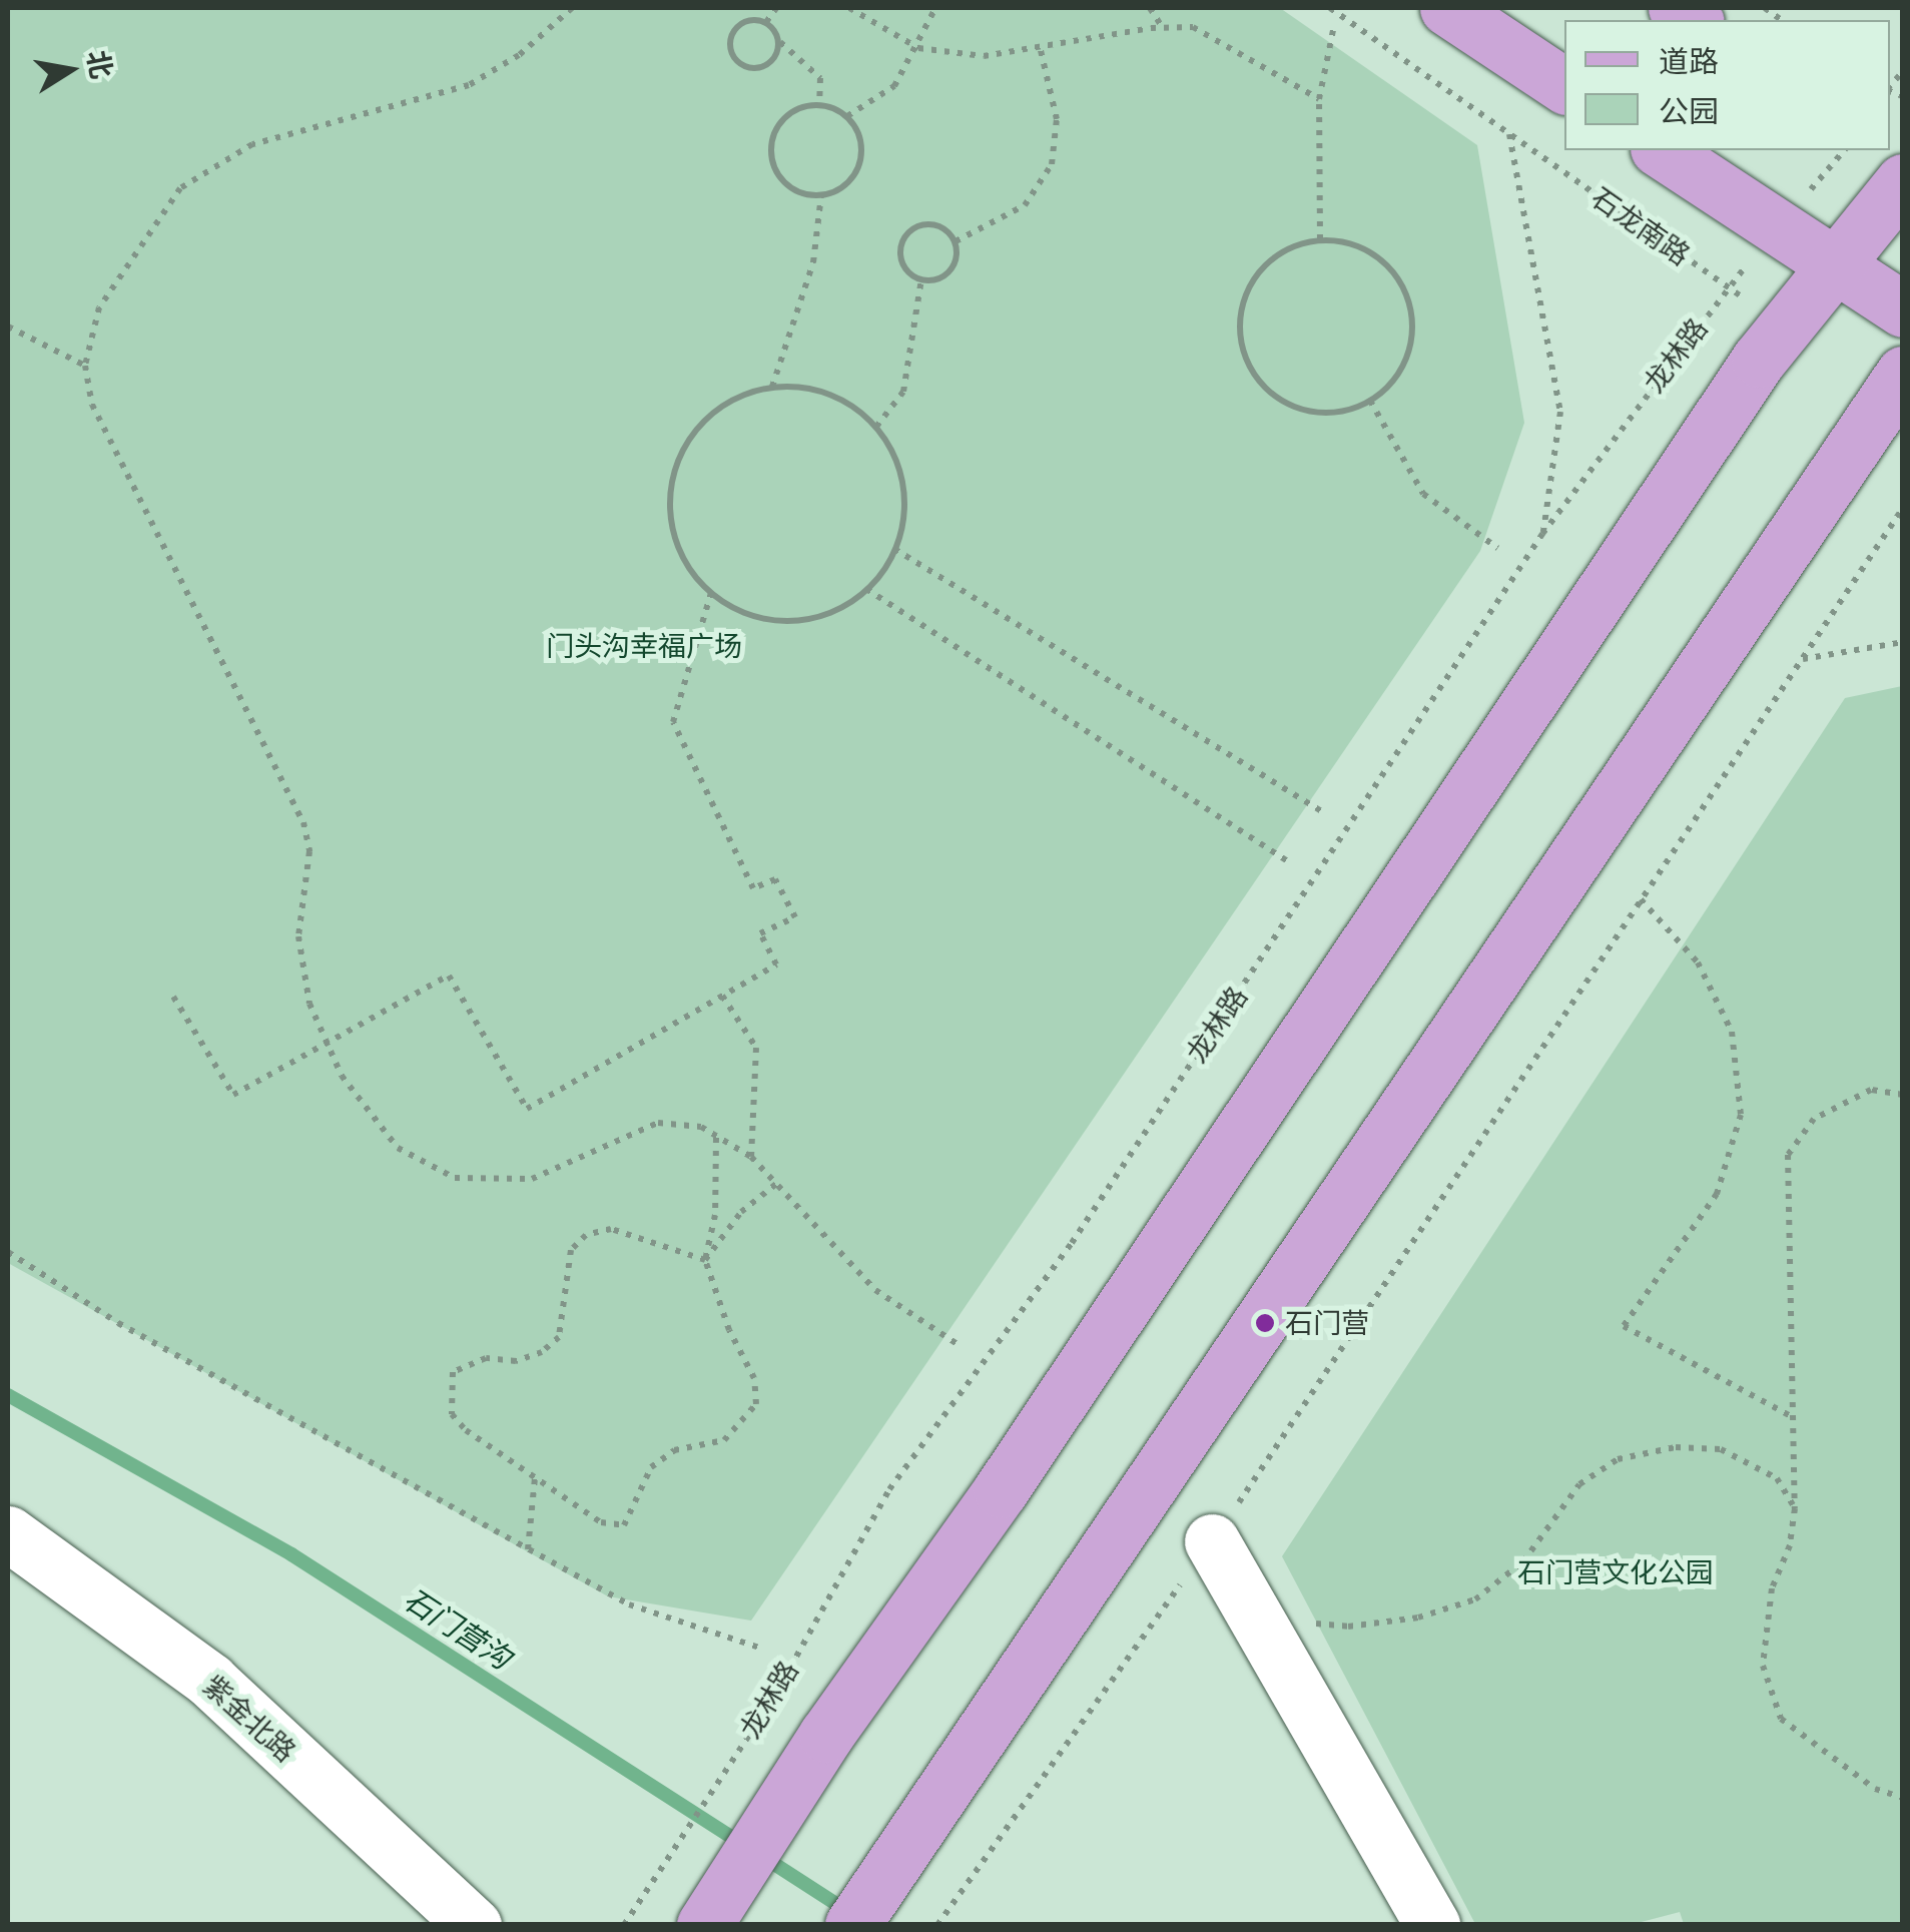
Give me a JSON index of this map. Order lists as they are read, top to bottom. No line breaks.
{"streets":{"street":["紫金北路"],"path":["石龙南路","龙林路"]},"crossings":[["石龙南路","龙林路"]],"water":["石门营沟"],"parks":["门头沟幸福广场","石门营文化公园"],"places":["石门营"],"legend":["道路","公园"],"north":"right"}
